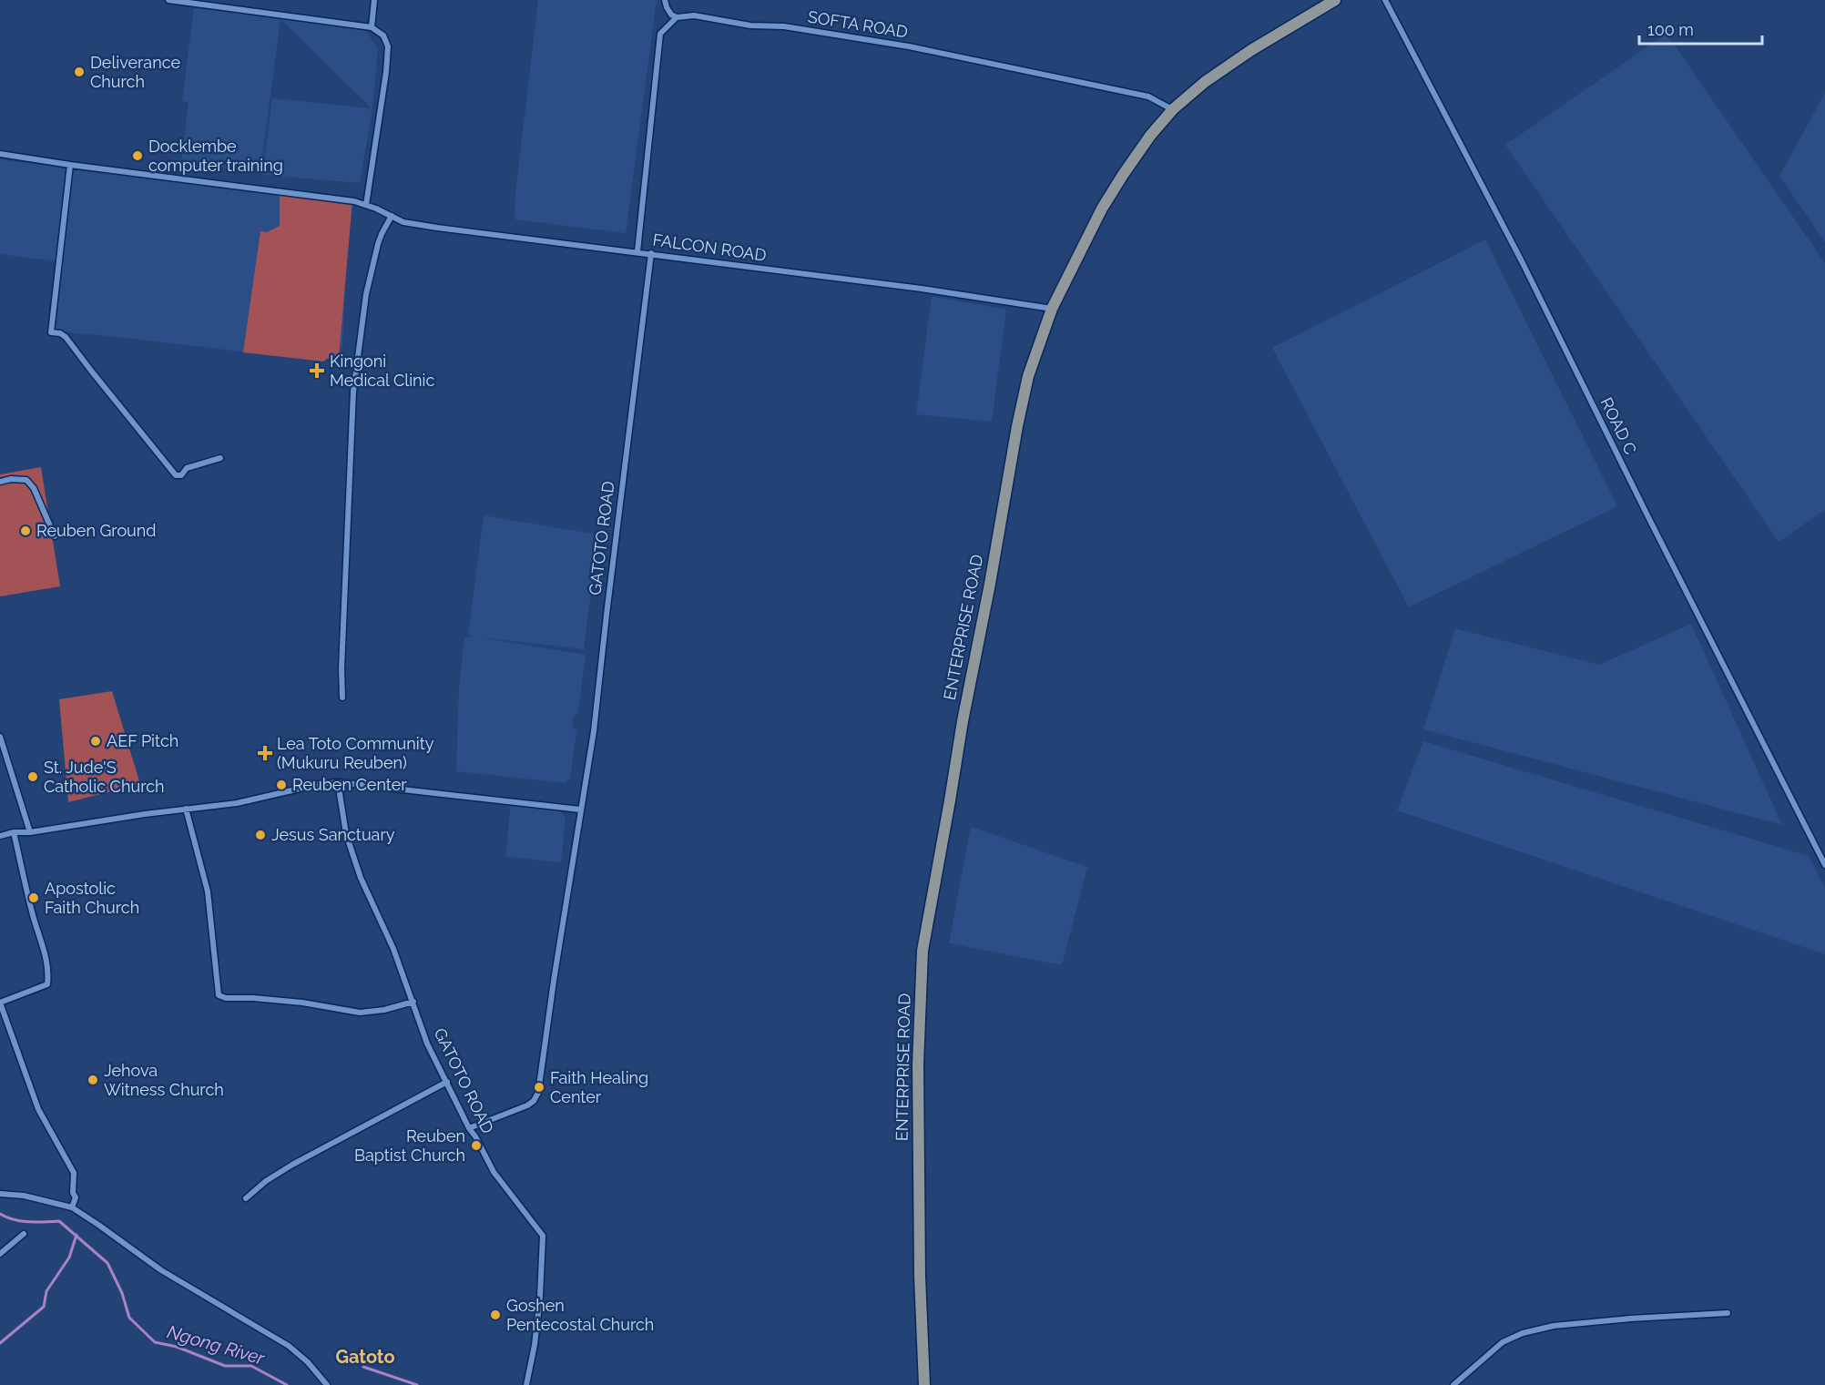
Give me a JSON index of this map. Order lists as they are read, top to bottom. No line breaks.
{"streets":{"main road":["ENTERPRISE ROAD"],"street":["SOFTA ROAD","FALCON ROAD","ROAD C","GATOTO ROAD"]},"crossings":[["SOFTA ROAD","ENTERPRISE ROAD"],["FALCON ROAD","GATOTO ROAD"],["FALCON ROAD","ENTERPRISE ROAD"]],"districts":["Gatoto"],"water":["Ngong River"],"places":{"other":["Deliverance Church","Docklembe computer training","Reuben Ground","AEF Pitch","St. Jude'S Catholic Church","Reuben Center","Jesus Sanctuary","Apostolic Faith Church","Jehova Witness Church","Faith Healing Center","Reuben Baptist Church","Goshen Pentecostal Church"],"health":["Kingoni Medical Clinic","Lea Toto Community (Mukuru Reuben)"]},"scale_bar":"100 m"}
